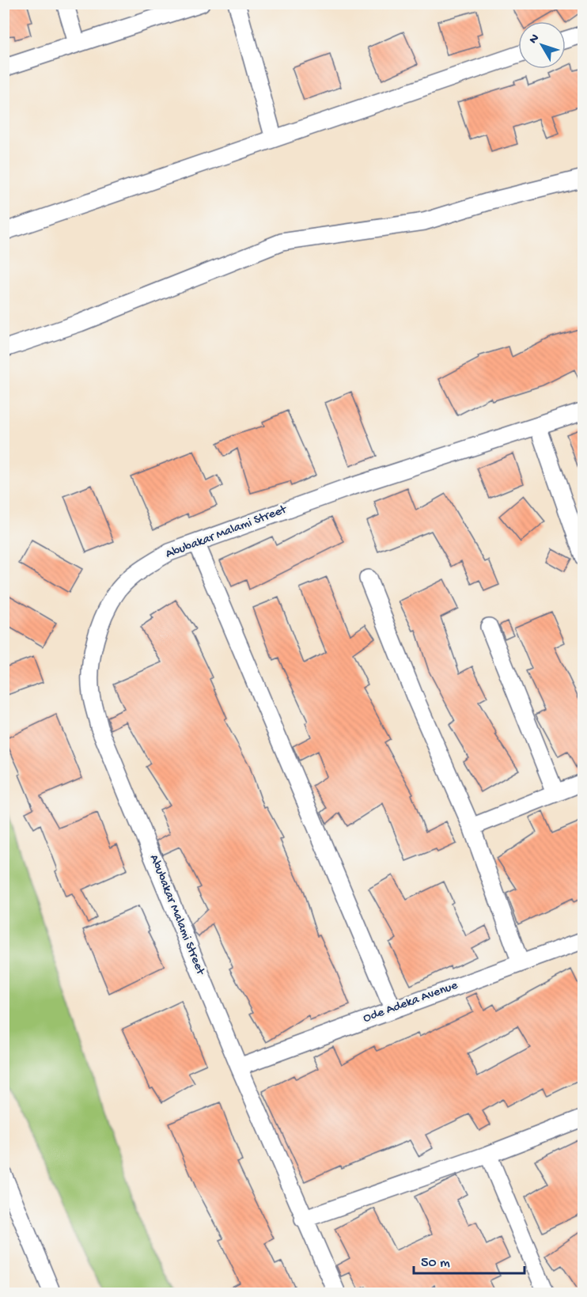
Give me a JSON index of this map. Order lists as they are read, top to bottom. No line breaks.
{"streets":{"street":["Abubakar Malami Street","Ode Adeka Avenue"]},"crossings":[["Abubakar Malami Street","Ode Adeka Avenue"]],"scale_bar":"50 m","north":"top left"}
